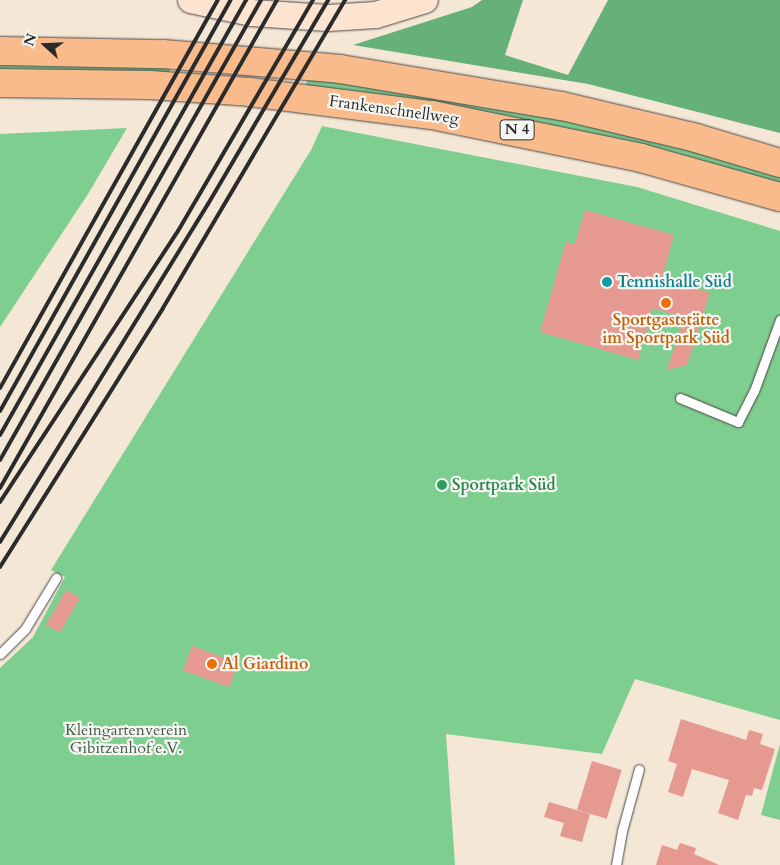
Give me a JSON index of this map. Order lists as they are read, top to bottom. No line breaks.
{"streets":{"highway":["Frankenschnellweg","N 4"]},"parks":["Kleingartenverein Gibitzenhof e.V."],"places":["Tennishalle Süd","Sportgaststätte im Sportpark Süd","Sportpark Süd","Al Giardino"],"north":"left"}
